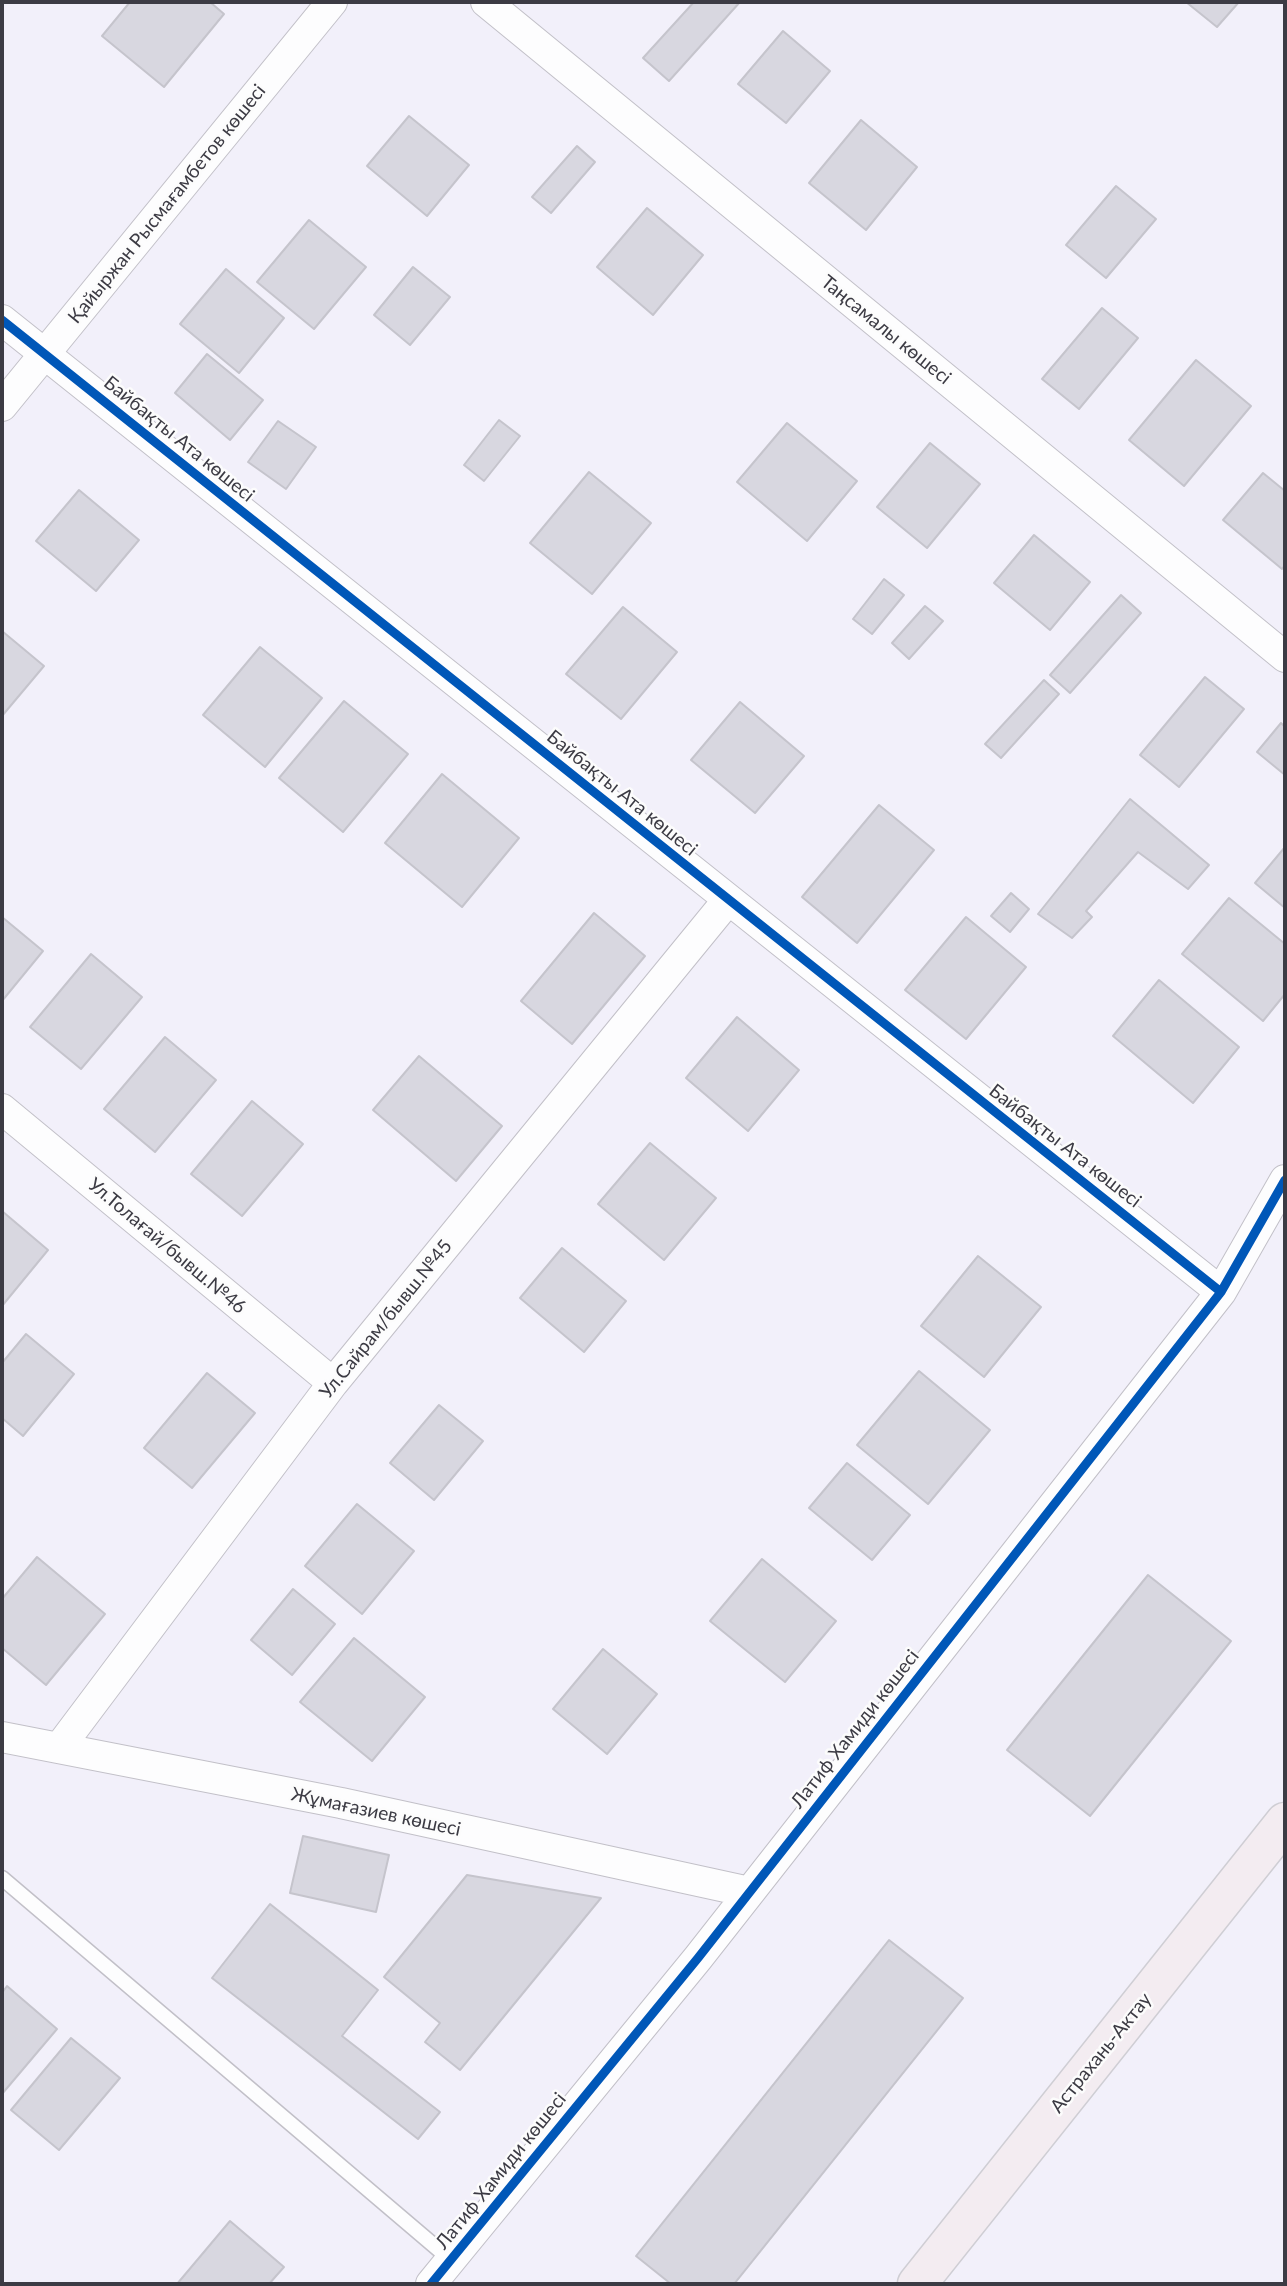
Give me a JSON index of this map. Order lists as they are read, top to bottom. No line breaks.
{"streets":{"highway":["Астрахань-Актау"],"street":["Қайыржан Рысмағамбетов көшесі","Таңсамалы көшесі","Байбақты Ата көшесі","Ул.Толағай/бывш.№46","Ул.Сайрам/бывш.№45","Латиф Хамиди көшесі","Жұмағазиев көшесі"]},"crossings":[["Қайыржан Рысмағамбетов көшесі","Байбақты Ата көшесі"],["Байбақты Ата көшесі","Ул.Сайрам/бывш.№45"],["Байбақты Ата көшесі","Латиф Хамиди көшесі"],["Ул.Толағай/бывш.№46","Ул.Сайрам/бывш.№45"],["Ул.Сайрам/бывш.№45","Жұмағазиев көшесі"],["Латиф Хамиди көшесі","Жұмағазиев көшесі"]]}
